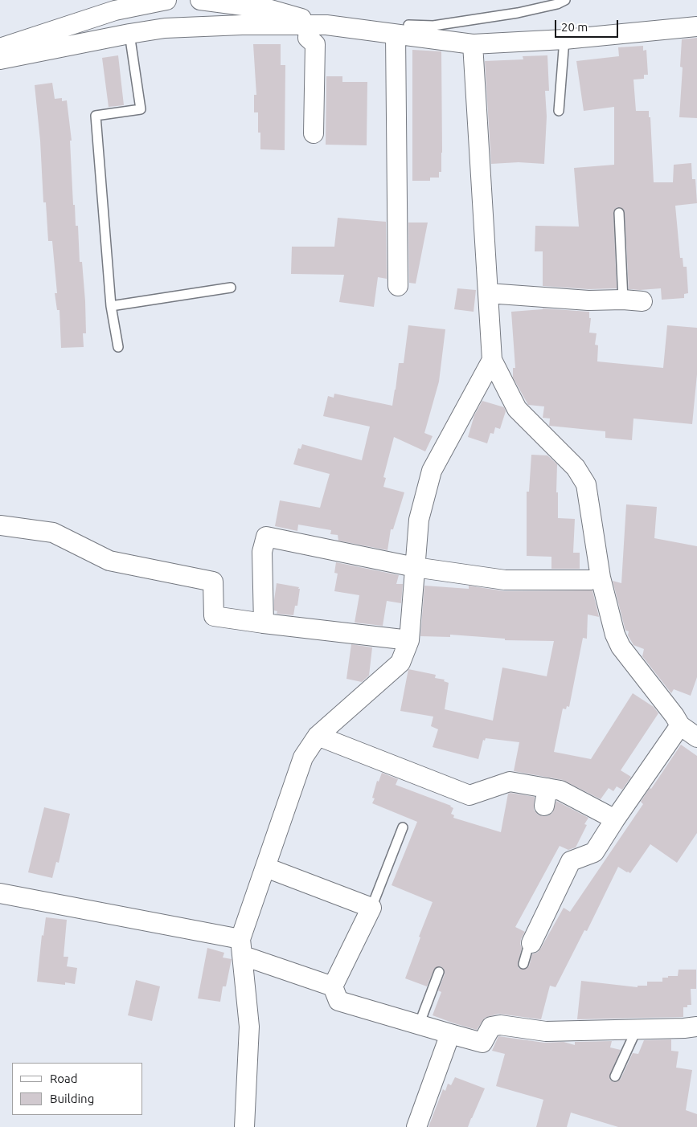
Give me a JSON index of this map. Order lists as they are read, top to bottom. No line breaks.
{"legend":["Road","Building"],"scale_bar":"20 m"}
